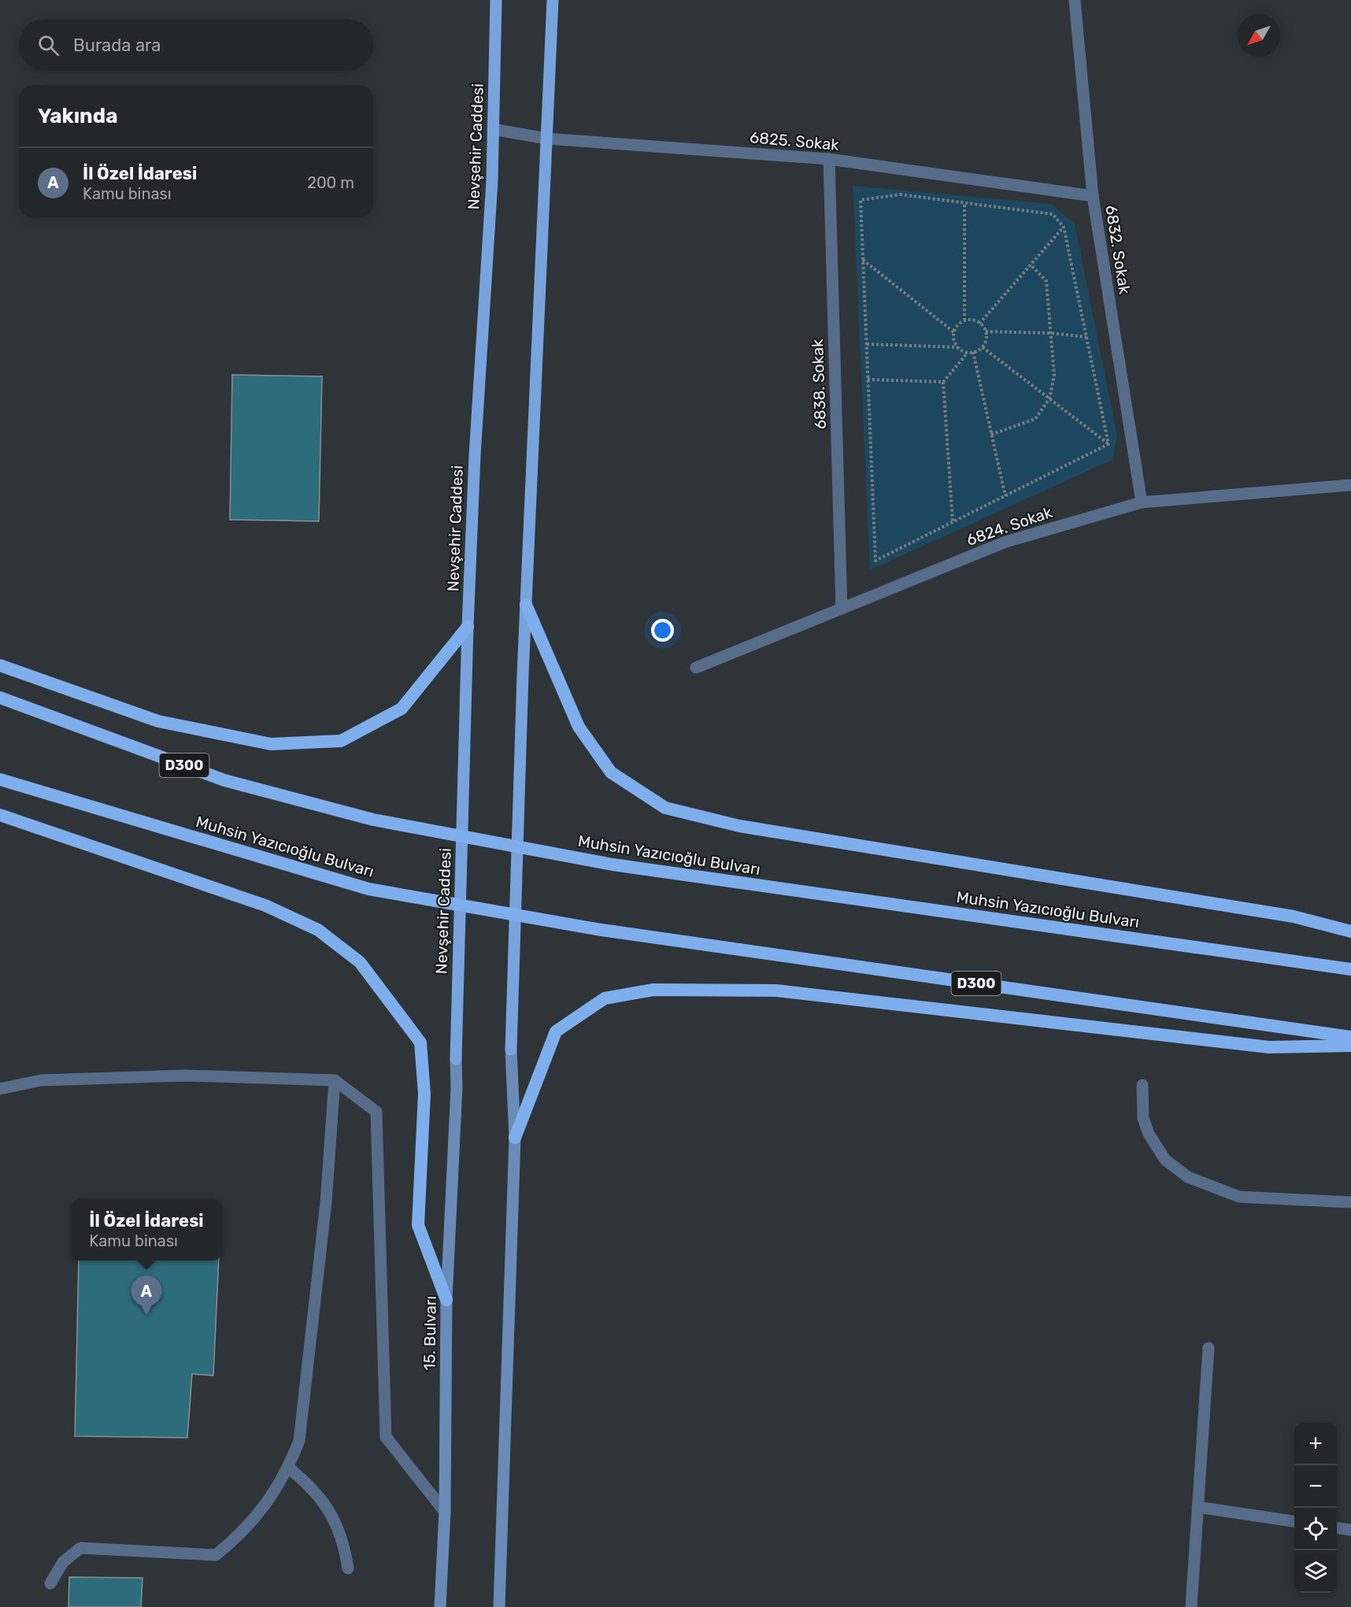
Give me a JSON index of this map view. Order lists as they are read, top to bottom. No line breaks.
{"streets":{"highway":["D300","Muhsin Yazıcıoğlu Bulvarı"],"main road":["Nevşehir Caddesi","15. Bulvarı"],"street":["6825. Sokak","6832. Sokak","6838. Sokak","6824. Sokak"]},"crossings":[["6825. Sokak","Nevşehir Caddesi"],["6825. Sokak","6832. Sokak"],["6825. Sokak","6838. Sokak"],["Nevşehir Caddesi","15. Bulvarı"],["6832. Sokak","6824. Sokak"],["6838. Sokak","6824. Sokak"]],"north":"bottom left","page":{"search":"Burada ara","heading":"Yakında","list":[{"mark":"A","name":"İl Özel İdaresi","note":"Kamu binası","value":"200 m"}],"popup":["İl Özel İdaresi","Kamu binası"],"pins":"A","map_buttons":["+","−"]}}
